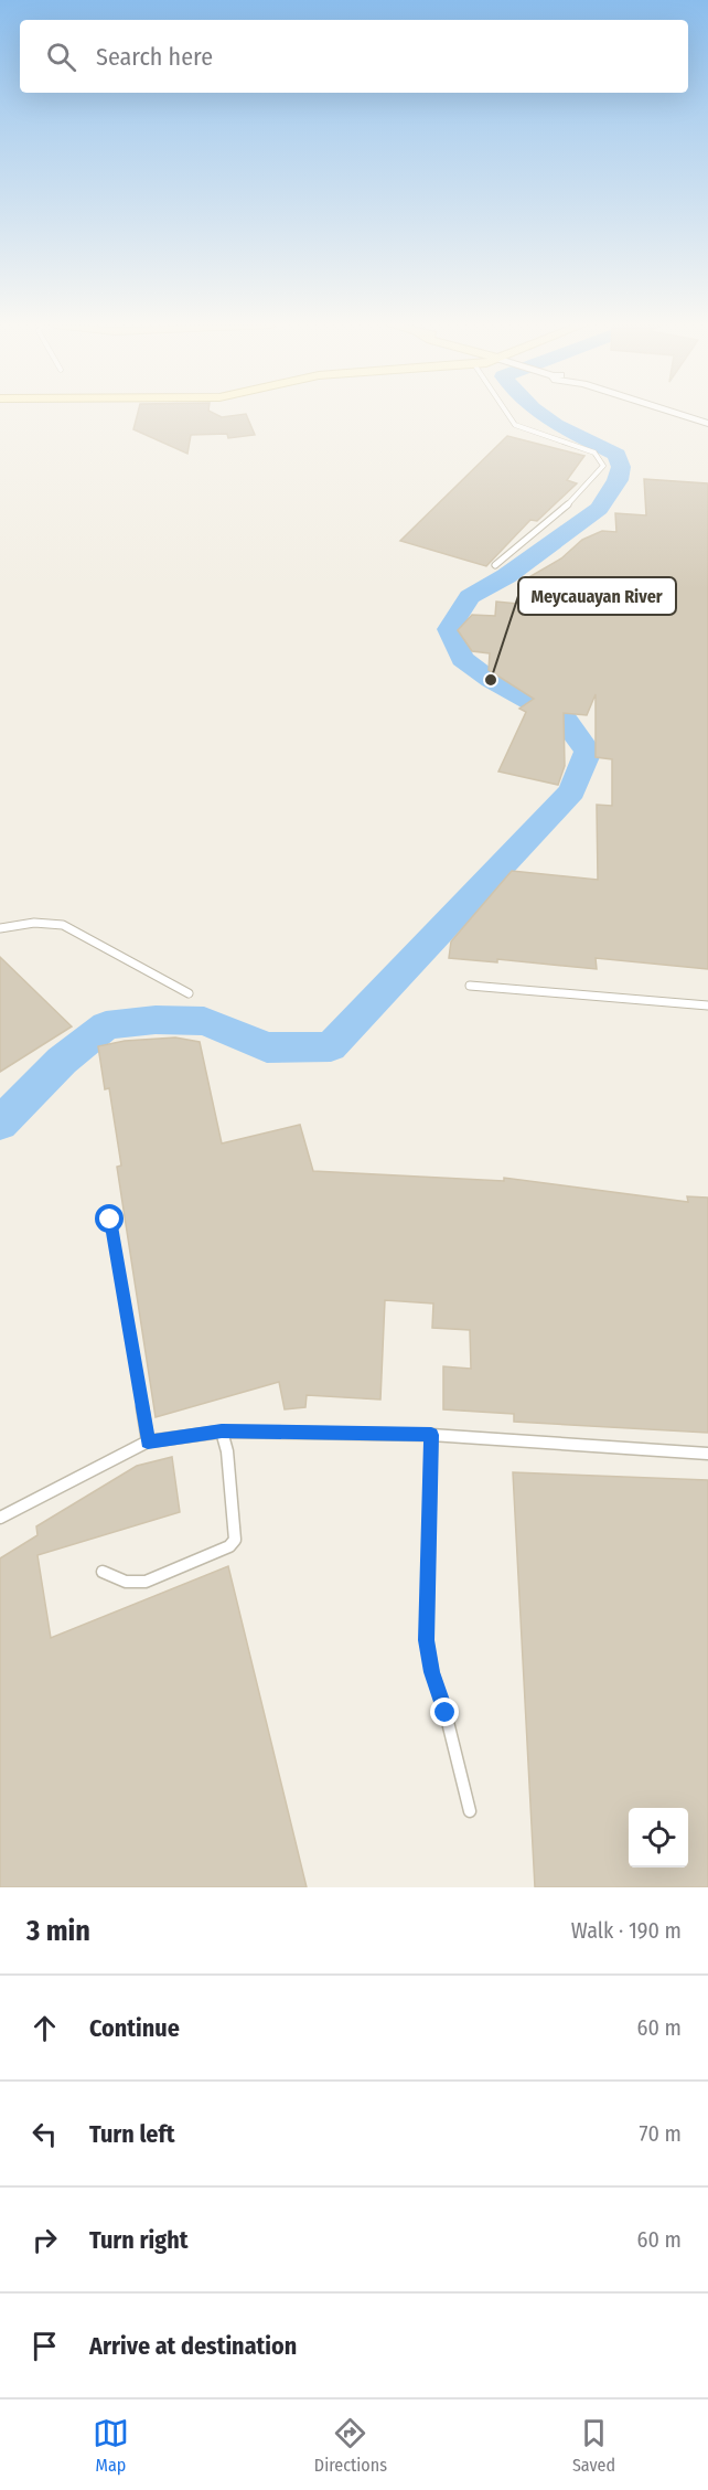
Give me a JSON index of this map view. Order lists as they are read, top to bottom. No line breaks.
{"places":["Meycauayan River"],"page":{"search":"Search here","heading":["3 min","Walk · 190 m"],"list":[["Continue","60 m"],["Turn left","70 m"],["Turn right","60 m"],"Arrive at destination"],"nav":["Map","Directions","Saved"]}}
